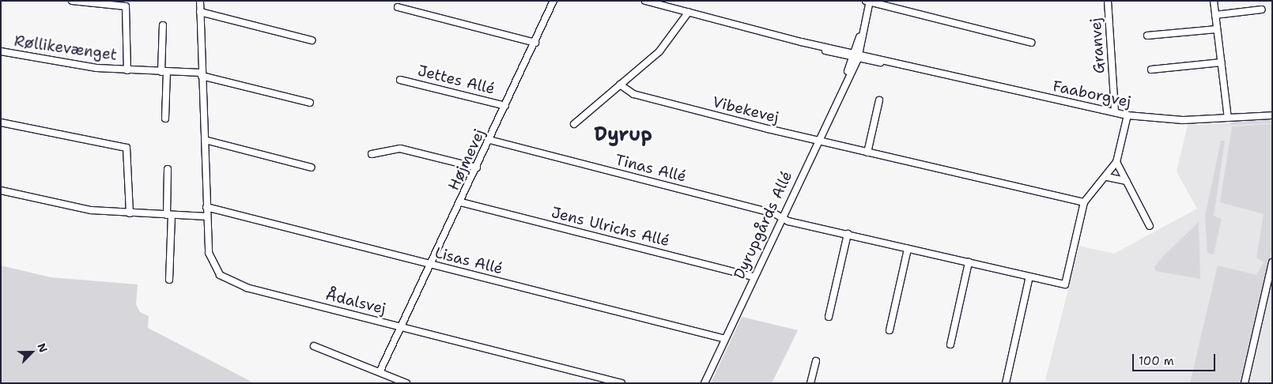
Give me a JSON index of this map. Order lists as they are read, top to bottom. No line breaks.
{"streets":{"street":["Granvej","Røllikevænget","Jettes Allé","Faaborgvej","Vibekevej","Højmevej","Tinas Allé","Dyrupgårds Allé","Jens Ulrichs Allé","Lisas Allé","Ådalsvej"]},"crossings":[["Granvej","Faaborgvej"],["Røllikevænget","Ådalsvej"],["Jettes Allé","Højmevej"],["Faaborgvej","Dyrupgårds Allé"],["Vibekevej","Tinas Allé"],["Vibekevej","Dyrupgårds Allé"],["Højmevej","Tinas Allé"],["Højmevej","Jens Ulrichs Allé"],["Højmevej","Lisas Allé"],["Højmevej","Ådalsvej"],["Tinas Allé","Dyrupgårds Allé"],["Dyrupgårds Allé","Jens Ulrichs Allé"],["Dyrupgårds Allé","Lisas Allé"],["Lisas Allé","Ådalsvej"]],"districts":["Dyrup"],"scale_bar":"100 m","north":"top right"}
